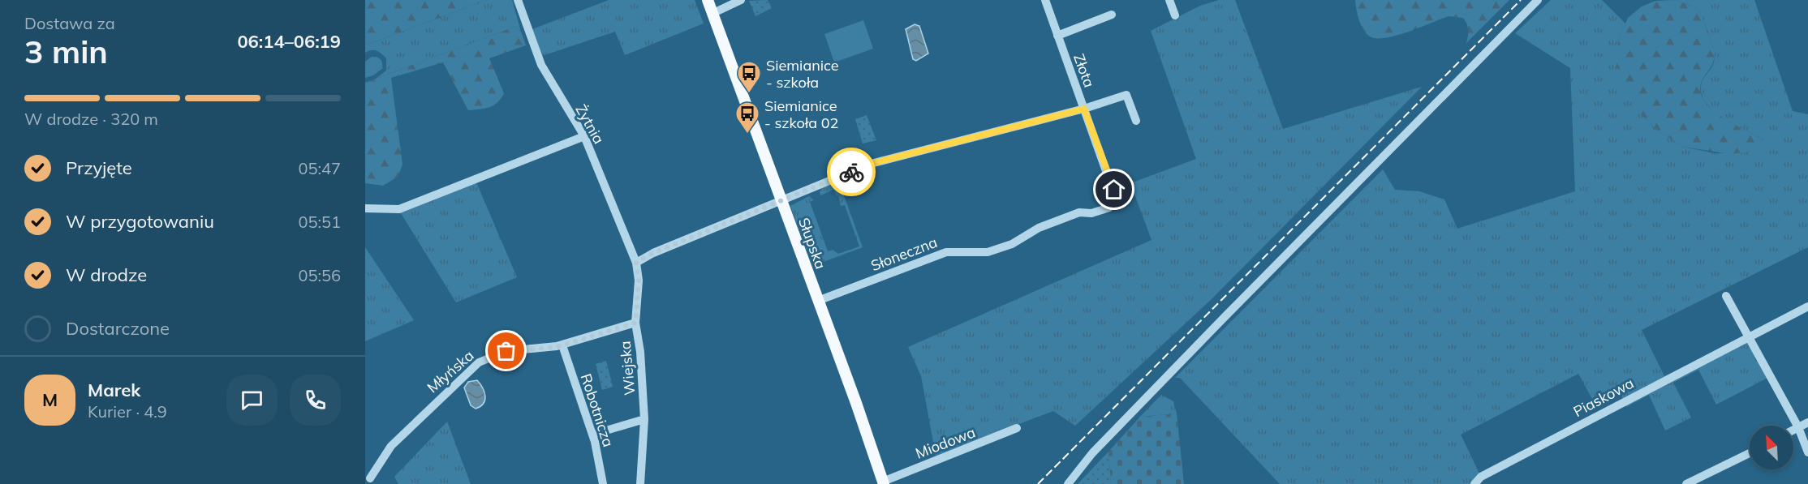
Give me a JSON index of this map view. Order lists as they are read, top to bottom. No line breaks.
{"streets":{"main road":["Słupska"],"street":["Złota","Żytnia","Słoneczna","Wiejska","Młyńska","Piaskowa","Robotnicza","Miodowa"]},"crossings":[["Złota","Słoneczna"],["Żytnia","Wiejska"],["Słupska","Słoneczna"],["Słupska","Miodowa"],["Wiejska","Młyńska"],["Młyńska","Robotnicza"]],"places":{"bus stop":["Siemianice - szkoła","Siemianice - szkoła 02"]},"north":"top left","page":{"heading":["3 min","Dostawa za","06:14–06:19"],"panel":["Marek","Kurier · 4.9"],"bar":"W drodze · 320 m","list":[["Przyjęte","05:47"],["W przygotowaniu","05:51"],["W drodze","05:56"],"Dostarczone"],"round":"M"}}
